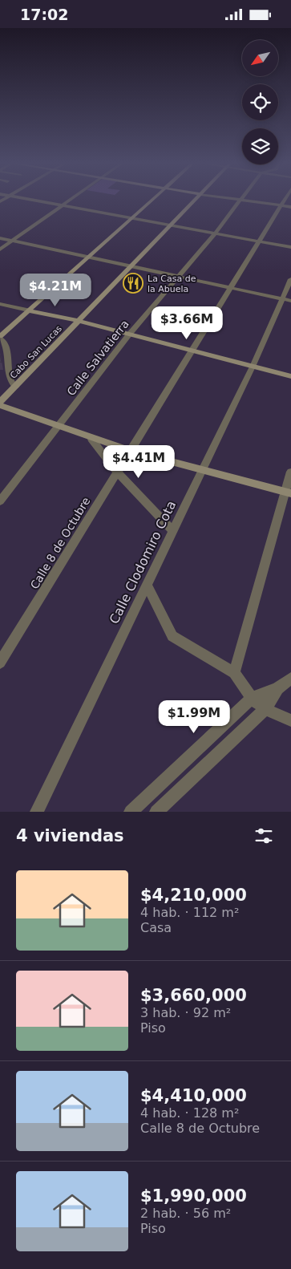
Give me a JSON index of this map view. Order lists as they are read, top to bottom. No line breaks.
{"streets":{"main road":["Cabo San Lucas"],"street":["Calle Salvatierra","Calle 8 de Octubre","Calle Clodomiro Cota"]},"places":{"restaurant":["La Casa de la Abuela"]},"north":"bottom left","page":{"status":"17:02","price":["$4.21M","$3.66M","$4.41M","$1.99M"],"heading":"4 viviendas","list":[{"name":"$4,210,000","note":"4 hab. · 112 m² · Casa"},{"name":"$3,660,000","note":"3 hab. · 92 m² · Piso"},{"name":"$4,410,000","note":"4 hab. · 128 m² · Calle 8 de Octubre"},{"name":"$1,990,000","note":"2 hab. · 56 m² · Piso"}]}}
